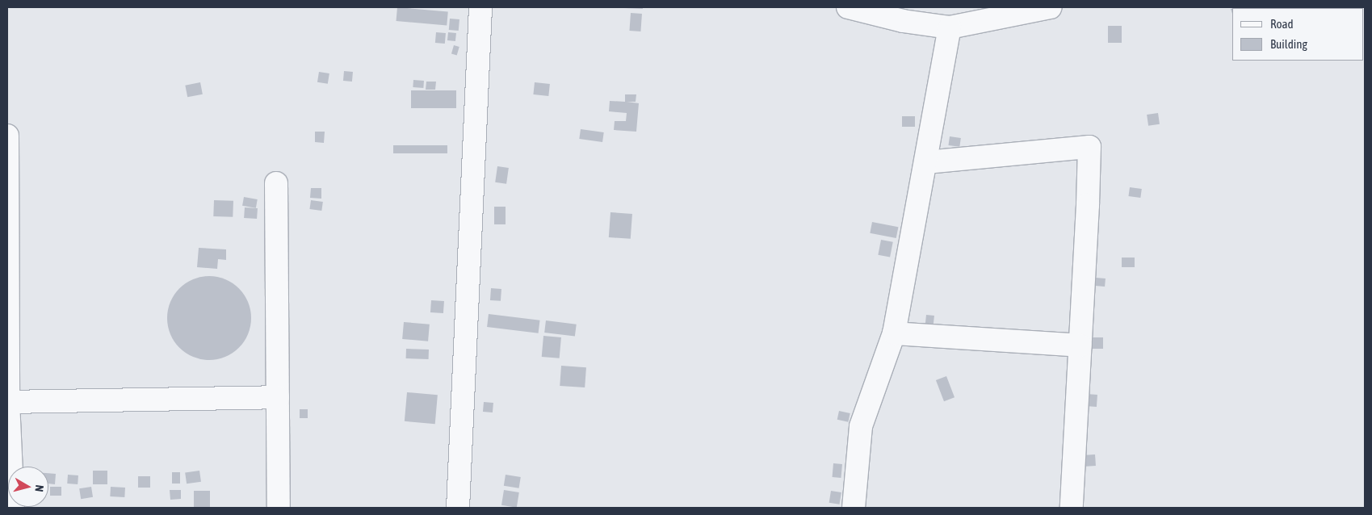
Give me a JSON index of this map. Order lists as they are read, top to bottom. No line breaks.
{"legend":["Road","Building"],"north":"right"}
